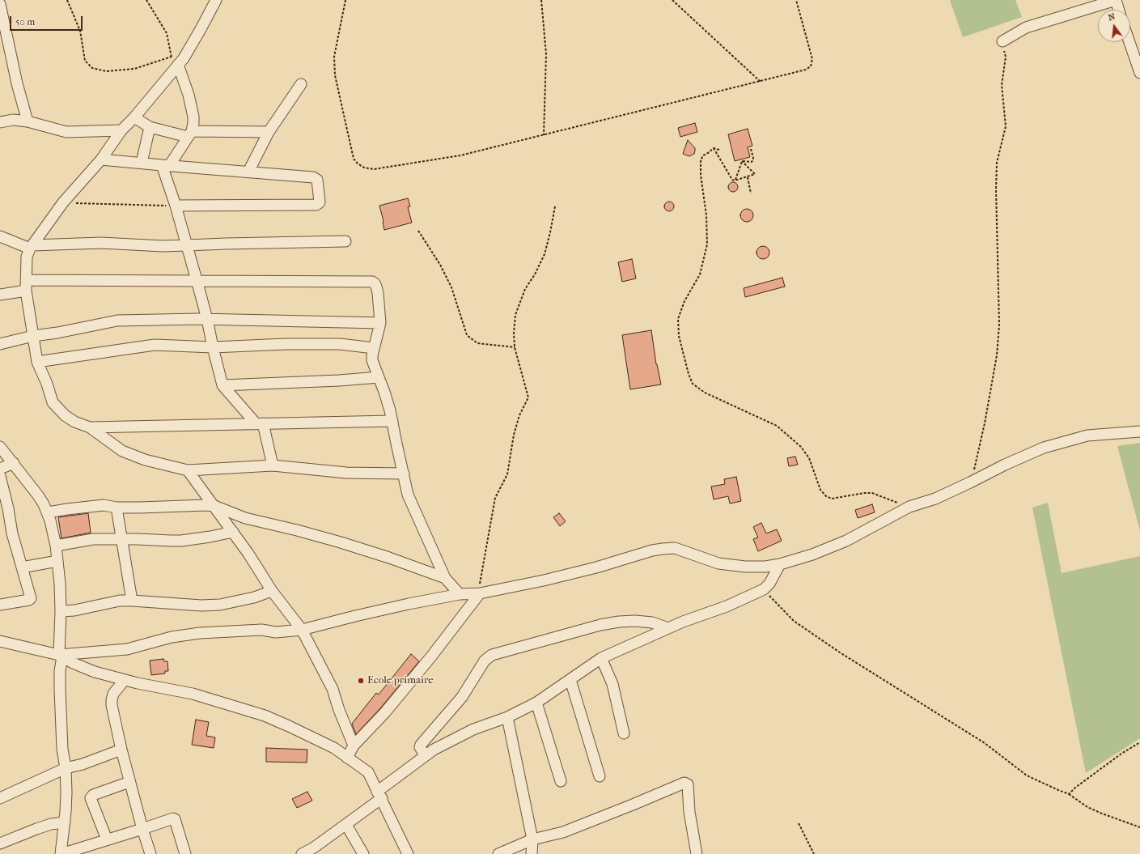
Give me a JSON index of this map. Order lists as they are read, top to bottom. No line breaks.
{"places":["Ecole primaire"],"scale_bar":"50 m","north":"top"}
